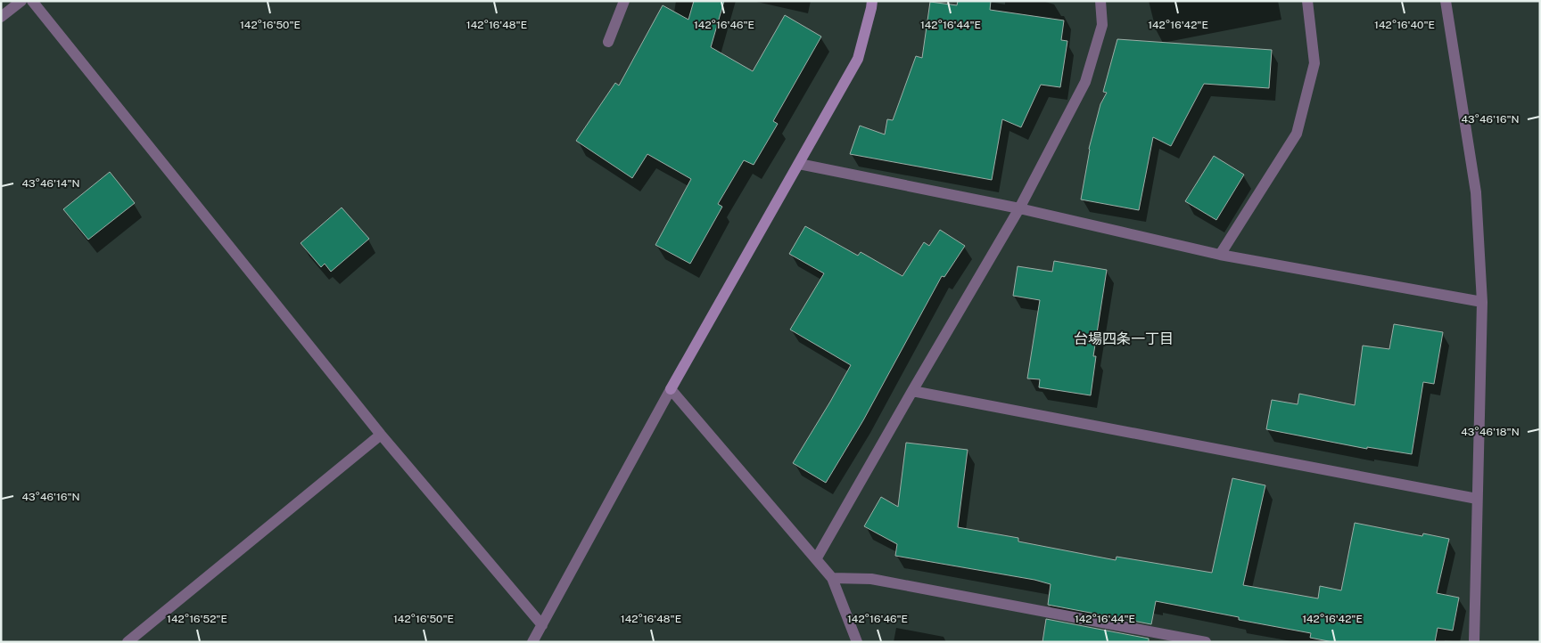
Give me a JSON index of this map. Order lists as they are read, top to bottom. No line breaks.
{"districts":["台場四条一丁目"],"coordinates":["142°16'50\"E","142°16'48\"E","142°16'46\"E","142°16'44\"E","142°16'42\"E","142°16'40\"E","43°46'16\"N","43°46'14\"N","43°46'18\"N","142°16'52\"E"]}
